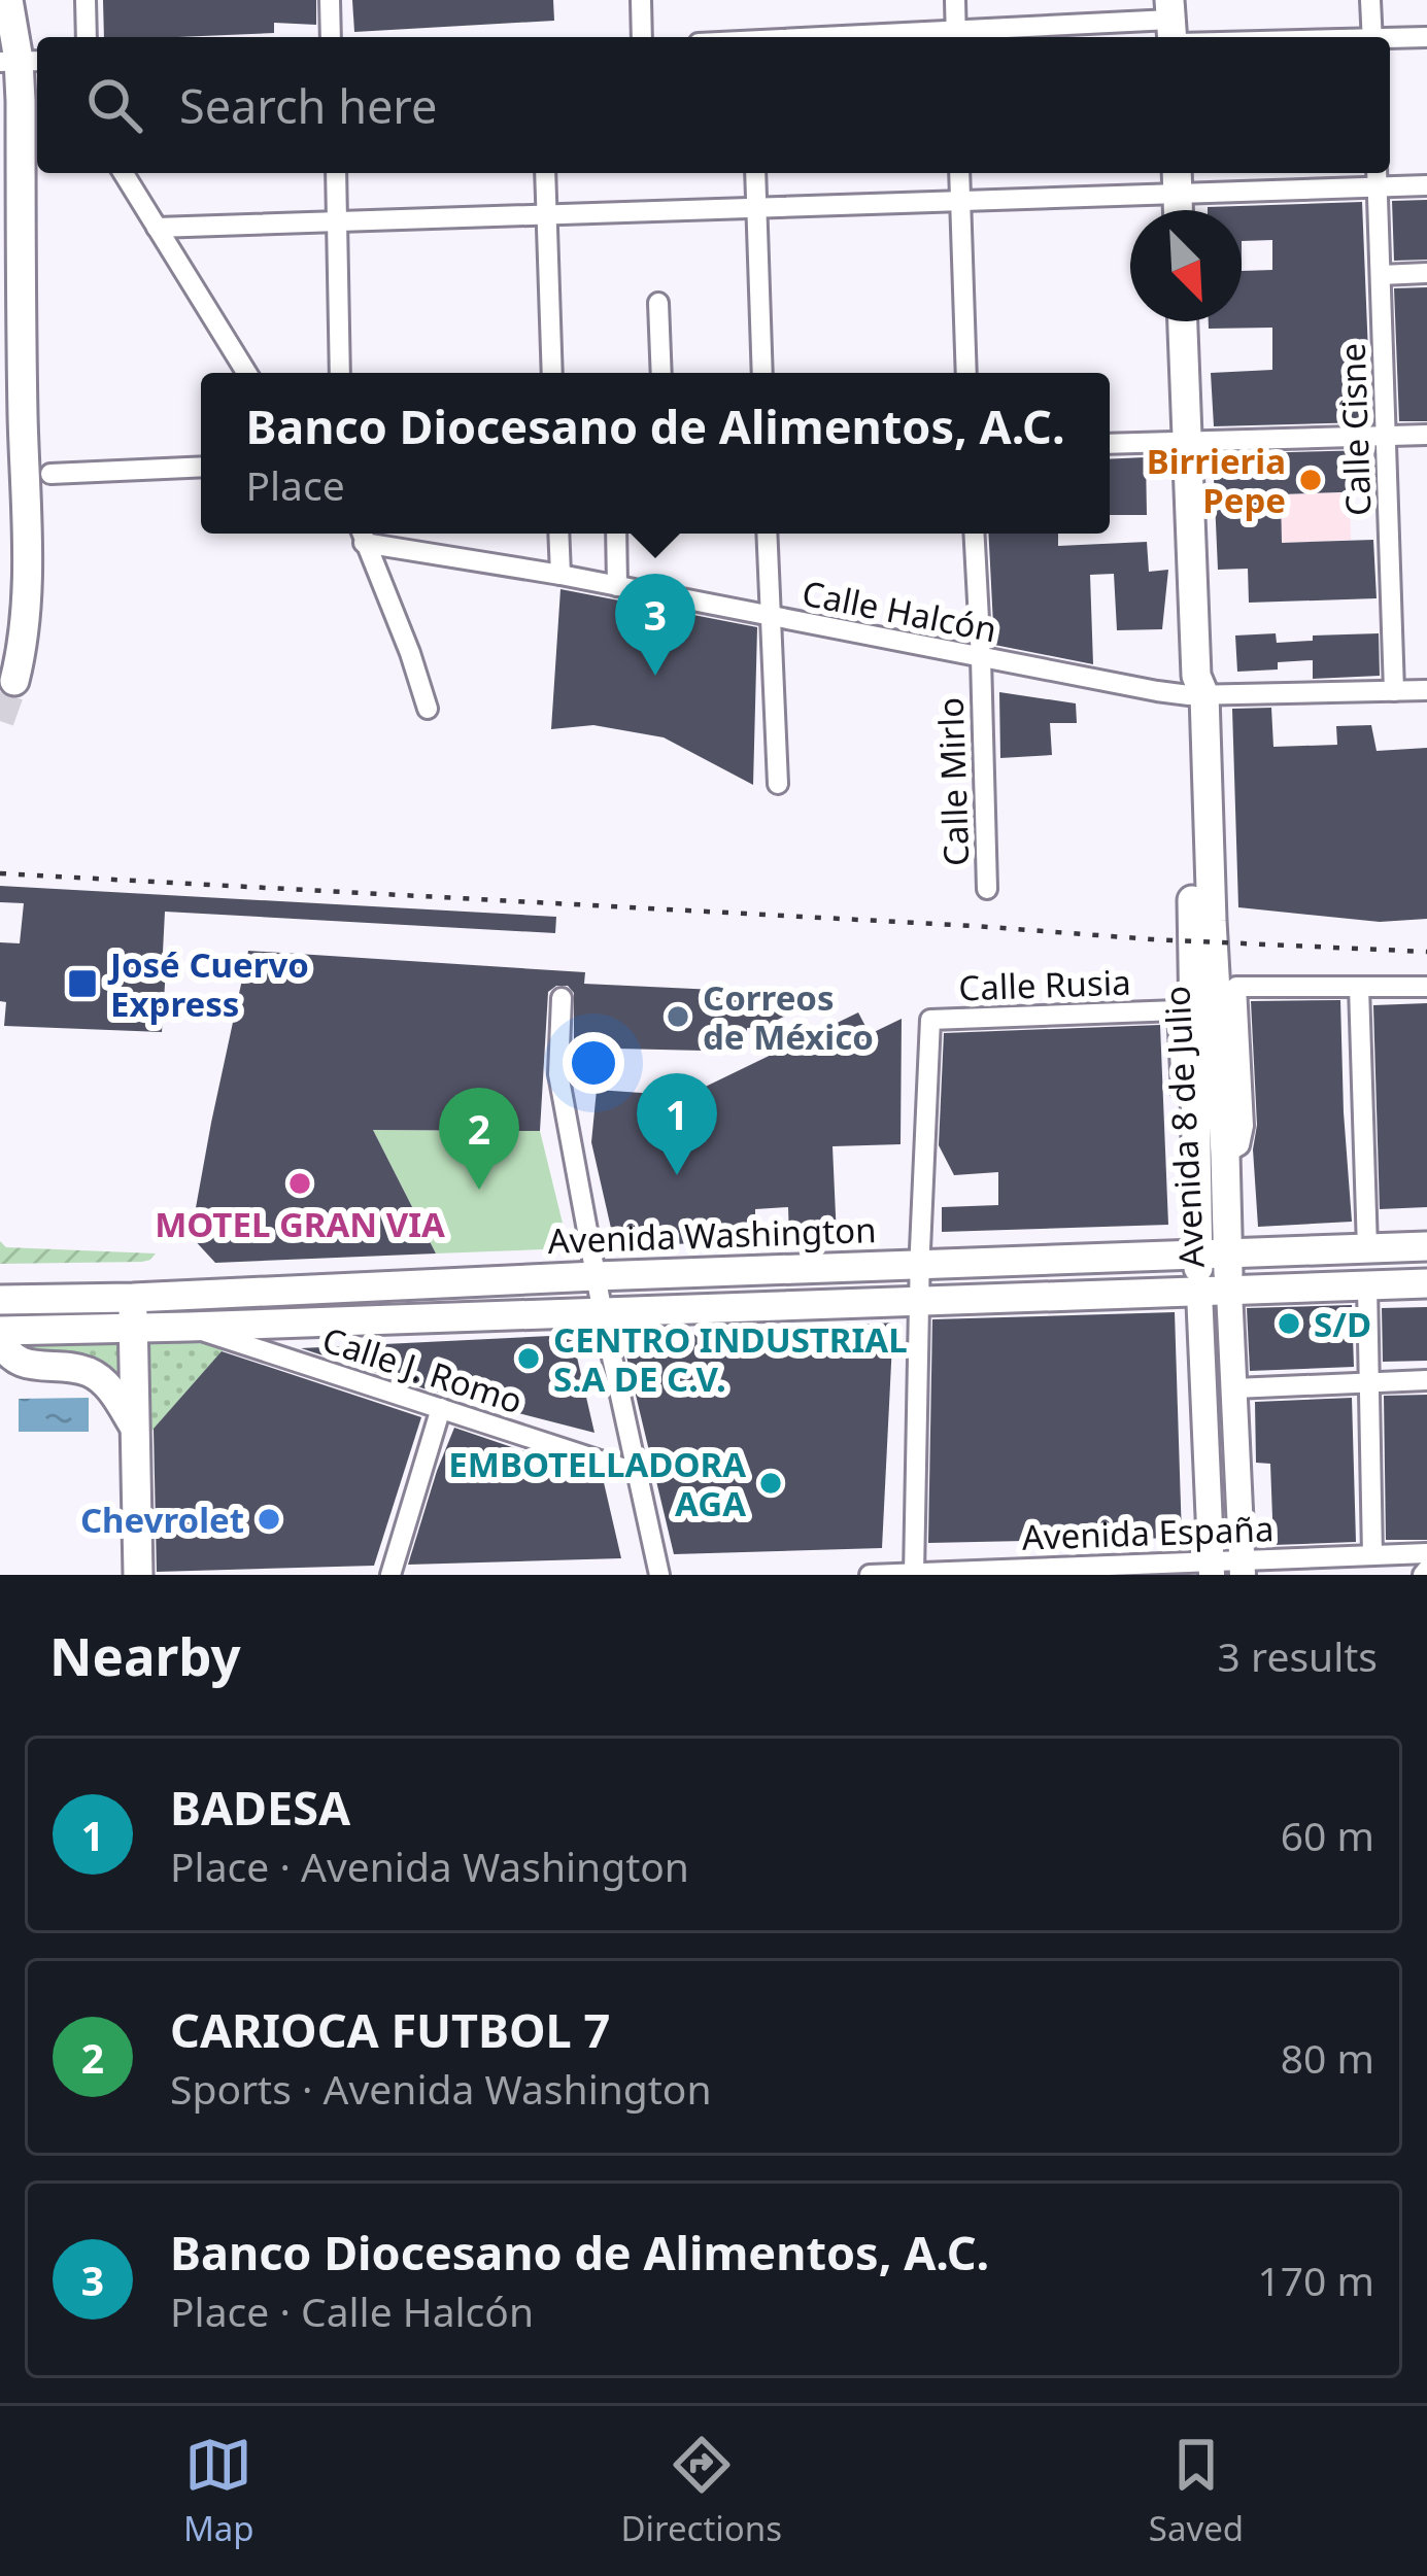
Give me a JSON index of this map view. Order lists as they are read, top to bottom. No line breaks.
{"streets":{"main road":["Avenida 8 de Julio","Avenida Washington"],"street":["Calle Cisne","Calle Halcón","Calle Mirlo","Calle Rusia","Calle J. Romo","Avenida España"]},"crossings":[["Calle Cisne","Calle Halcón"],["Calle Halcón","Calle Mirlo"],["Calle Halcón","Avenida 8 de Julio"],["Calle Rusia","Avenida 8 de Julio"],["Calle Rusia","Avenida Washington"],["Calle Rusia","Avenida España"],["Avenida 8 de Julio","Avenida Washington"],["Avenida 8 de Julio","Avenida España"]],"places":{"other":["Birrieria Pepe","Correos de México","MOTEL GRAN VIA","S/D","CENTRO INDUSTRIAL S.A DE C.V.","EMBOTELLADORA AGA","Chevrolet"],"transit":["José Cuervo Express"]},"north":"bottom right","page":{"search":"Search here","popup":["Banco Diocesano de Alimentos, A.C.","Place"],"pins":["3","1","2"],"heading":["Nearby","3 results"],"list":[{"mark":"1","name":"BADESA","note":"Place · Avenida Washington","value":"60 m"},{"mark":"2","name":"CARIOCA FUTBOL 7","note":"Sports · Avenida Washington","value":"80 m"},{"mark":"3","name":"Banco Diocesano de Alimentos, A.C.","note":"Place · Calle Halcón","value":"170 m"}],"nav":["Map","Directions","Saved"]}}
